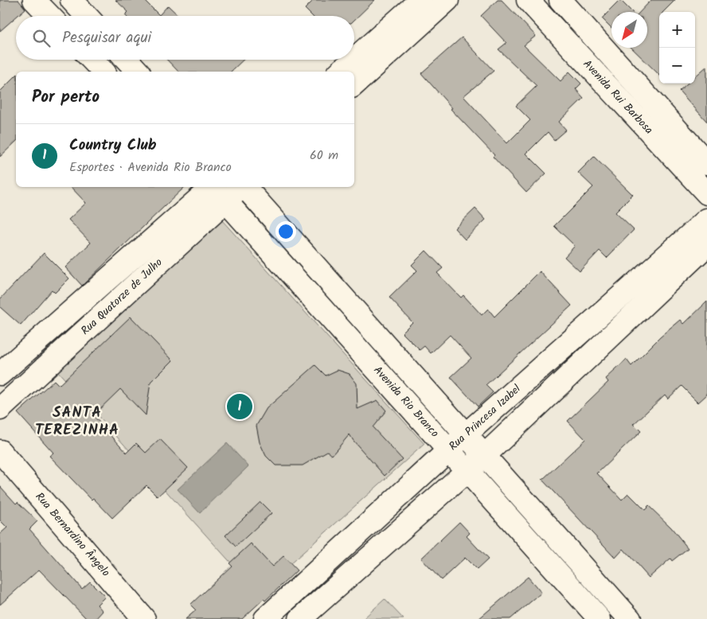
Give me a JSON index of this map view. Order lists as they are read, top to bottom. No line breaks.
{"streets":{"street":["Avenida Rui Barbosa","Rua Quatorze de Julho","Avenida Rio Branco","Rua Princesa Izabel","Rua Bernardino Ângelo"]},"crossings":[["Rua Quatorze de Julho","Avenida Rio Branco"],["Avenida Rio Branco","Rua Princesa Izabel"]],"districts":["SANTA TEREZINHA"],"north":"bottom left","page":{"map_buttons":["+","−"],"search":"Pesquisar aqui","heading":"Por perto","list":[{"mark":"1","name":"Country Club","note":"Esportes · Avenida Rio Branco","value":"60 m"}],"pins":"1"}}
